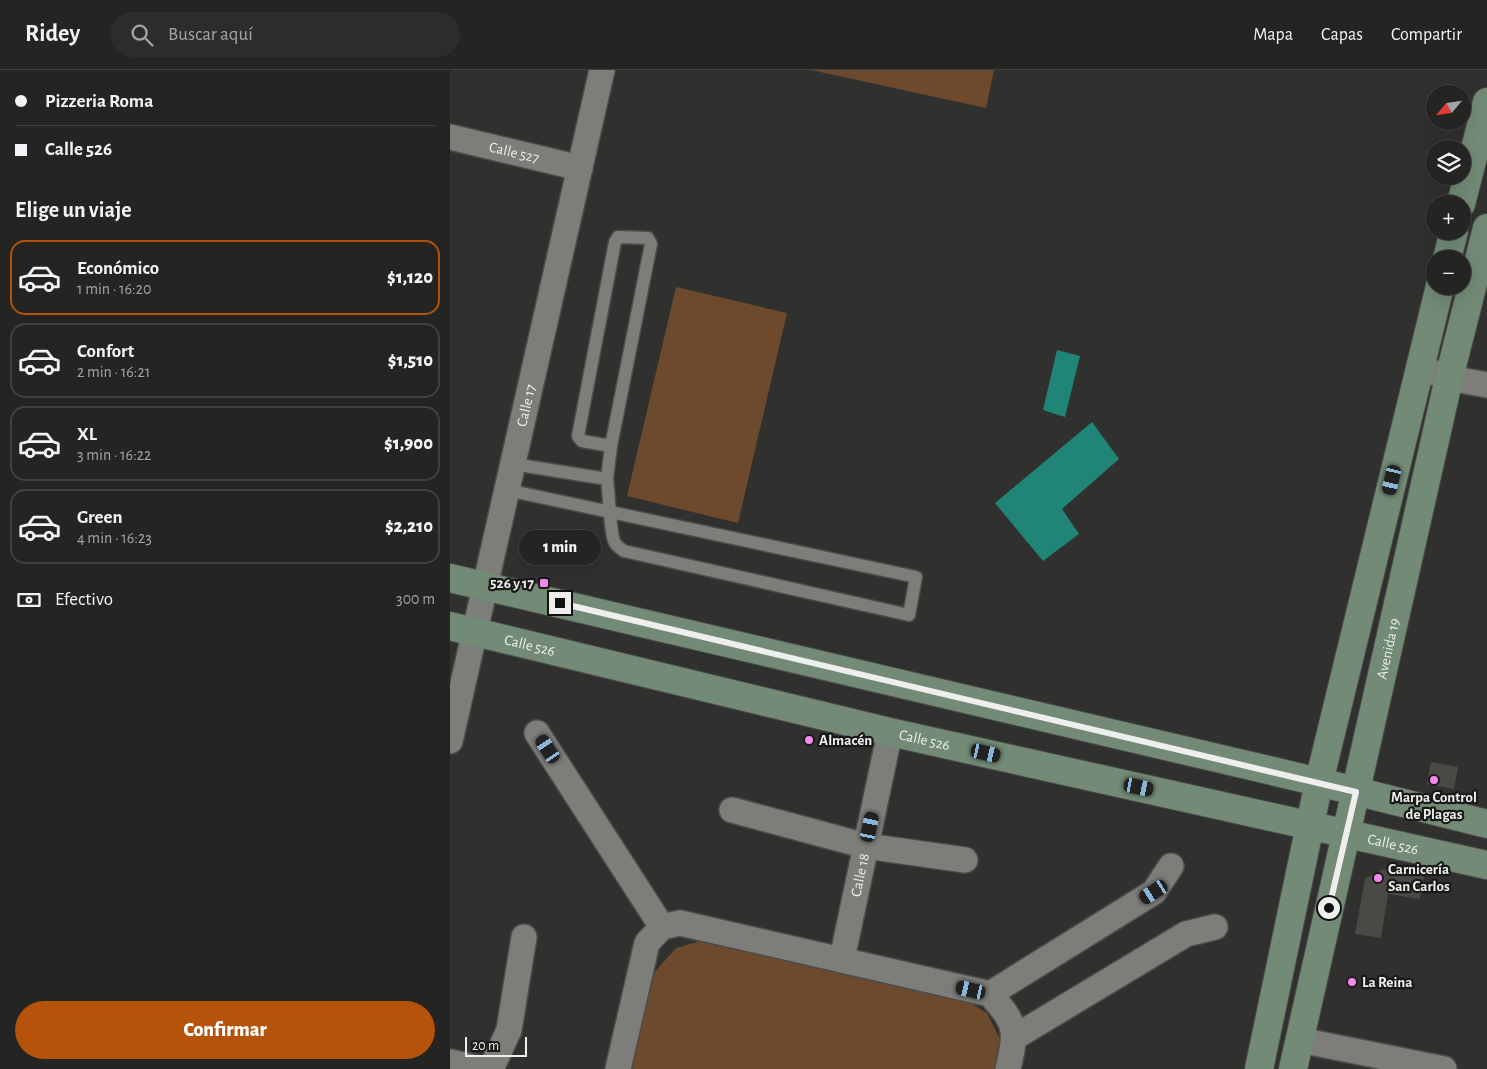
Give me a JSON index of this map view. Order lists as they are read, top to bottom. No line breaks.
{"streets":{"main road":["Calle 526","Avenida 19"],"street":["Calle 527","Calle 17","Calle 18"]},"crossings":[["Calle 527","Calle 17"],["Calle 17","Calle 526"],["Calle 526","Avenida 19"],["Calle 526","Calle 18"]],"places":{"transit":["526 y 17"],"other":["Almacén","Marpa Control de Plagas","Carnicería San Carlos","La Reina"]},"scale_bar":"20 m","north":"bottom left","page":{"header":"Ridey","search":"Buscar aquí","nav":["Mapa","Capas","Compartir"],"banner":["Pizzeria Roma","Calle 526"],"map_buttons":["+","−"],"heading":"Elige un viaje","list":[{"name":"Económico","note":"1 min · 16:20","value":"$1,120"},{"name":"Confort","note":"2 min · 16:21","value":"$1,510"},{"name":"XL","note":"3 min · 16:22","value":"$1,900"},{"name":"Green","note":"4 min · 16:23","value":"$2,210"}],"bubble":"1 min","pay":["Efectivo","300 m"],"buttons":"Confirmar","scale":"20 m"}}
